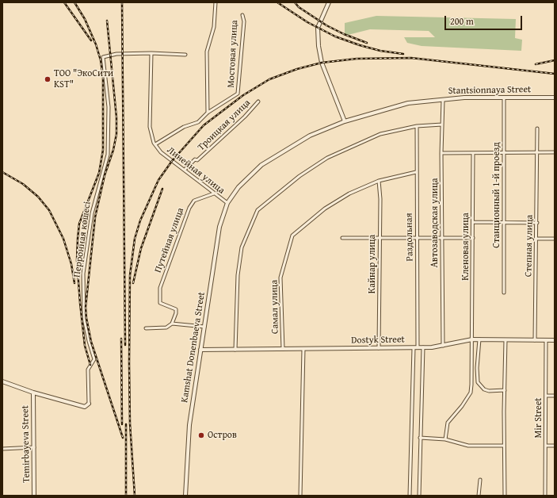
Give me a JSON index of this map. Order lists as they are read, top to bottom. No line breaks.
{"streets":{"street":["Мостовая улица","Stantsionnaya Street","Троицкая улица","Линейная улица","Станционный 1-й проезд","Автозаводская улица","Раздольная","Перронная көшесі","Путейная улица","Степная улица","Кленовая улица","Кайнар улица","Самал улица","Dostyk Street","Kamshat Donenbaeva Street","Mir Street","Temirbayeva Street"]},"crossings":[["Stantsionnaya Street","Линейная улица"],["Stantsionnaya Street","Станционный 1-й проезд"],["Stantsionnaya Street","Автозаводская улица"],["Stantsionnaya Street","Kamshat Donenbaeva Street"],["Троицкая улица","Линейная улица"],["Линейная улица","Перронная көшесі"],["Линейная улица","Путейная улица"],["Линейная улица","Kamshat Donenbaeva Street"],["Автозаводская улица","Dostyk Street"],["Раздольная","Самал улица"],["Раздольная","Dostyk Street"],["Степная улица","Dostyk Street"],["Кленовая улица","Dostyk Street"],["Кайнар улица","Самал улица"],["Кайнар улица","Dostyk Street"],["Самал улица","Dostyk Street"],["Dostyk Street","Kamshat Donenbaeva Street"],["Dostyk Street","Mir Street"]],"places":["ТОО \"ЭкоСити KST\"","Остров"],"scale_bar":"200 m"}
